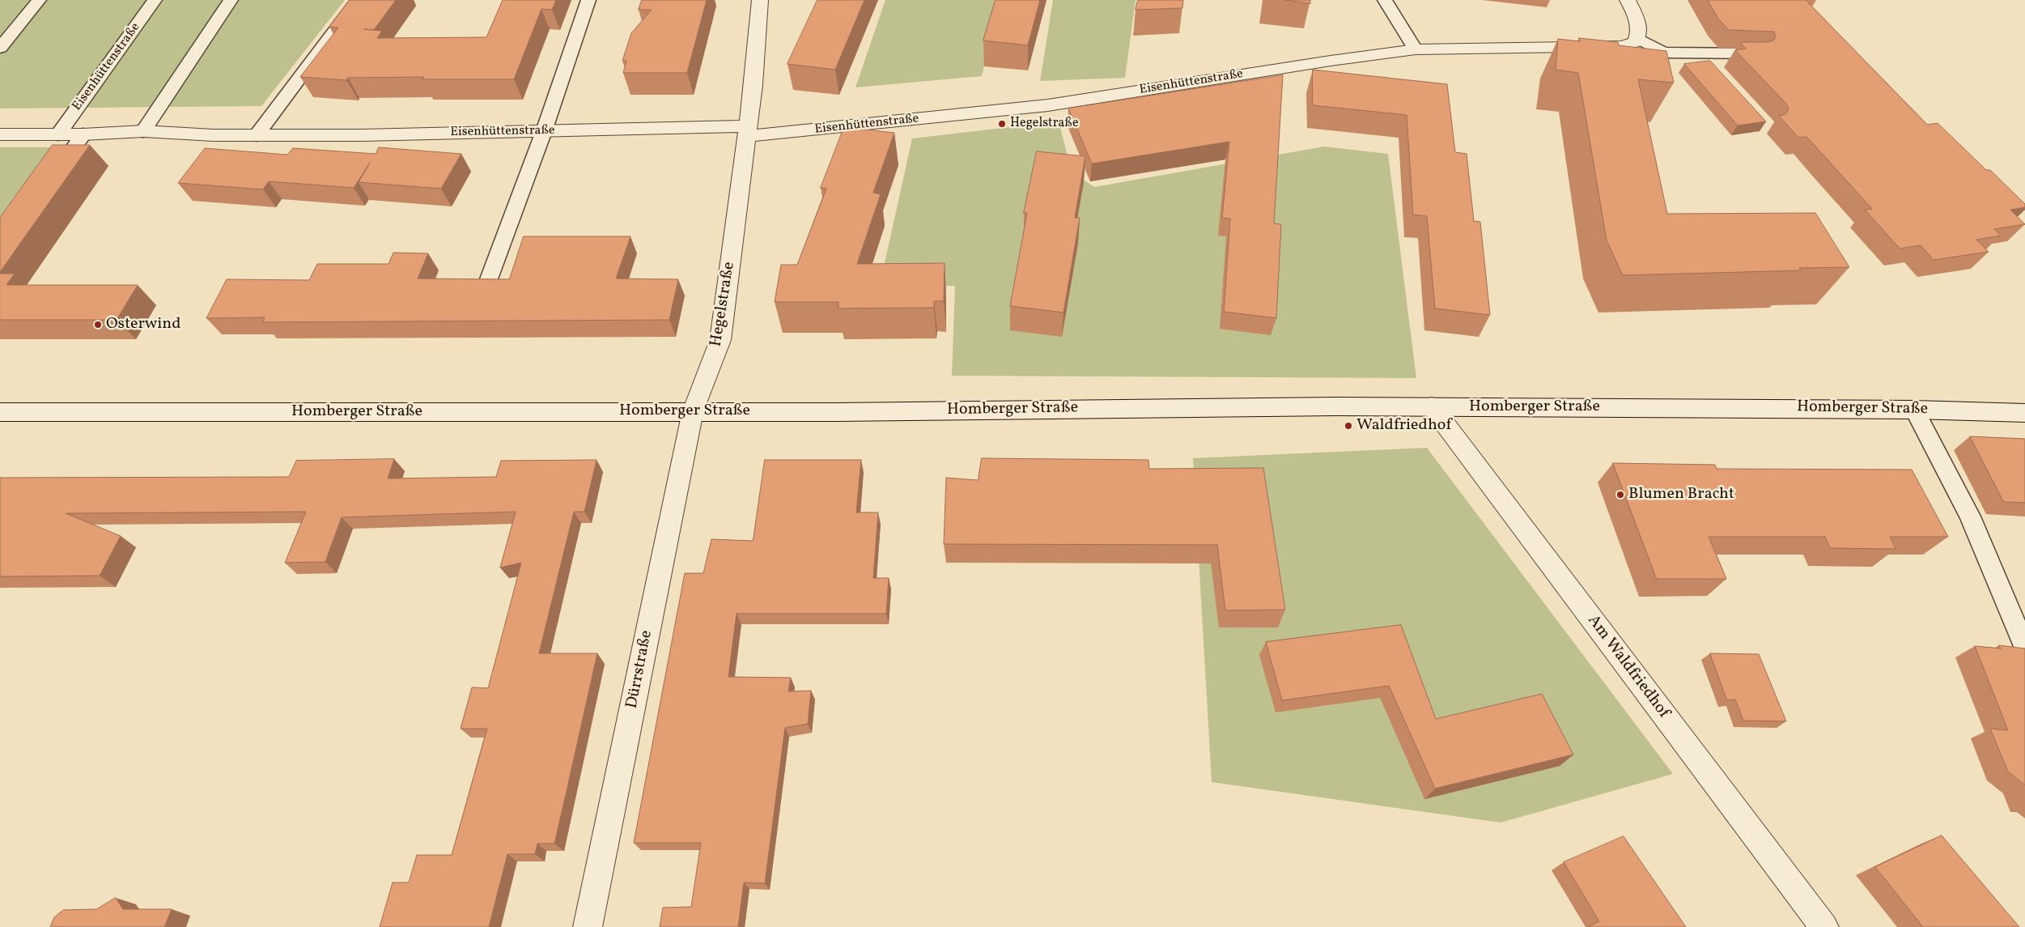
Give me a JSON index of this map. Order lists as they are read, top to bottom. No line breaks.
{"streets":{"street":["Eisenhüttenstraße","Hegelstraße","Homberger Straße","Am Waldfriedhof","Dürrstraße"]},"crossings":[["Eisenhüttenstraße","Hegelstraße"],["Hegelstraße","Homberger Straße"],["Hegelstraße","Dürrstraße"],["Homberger Straße","Am Waldfriedhof"],["Homberger Straße","Dürrstraße"]],"places":["Hegelstraße","Osterwind","Waldfriedhof","Blumen Bracht"]}
